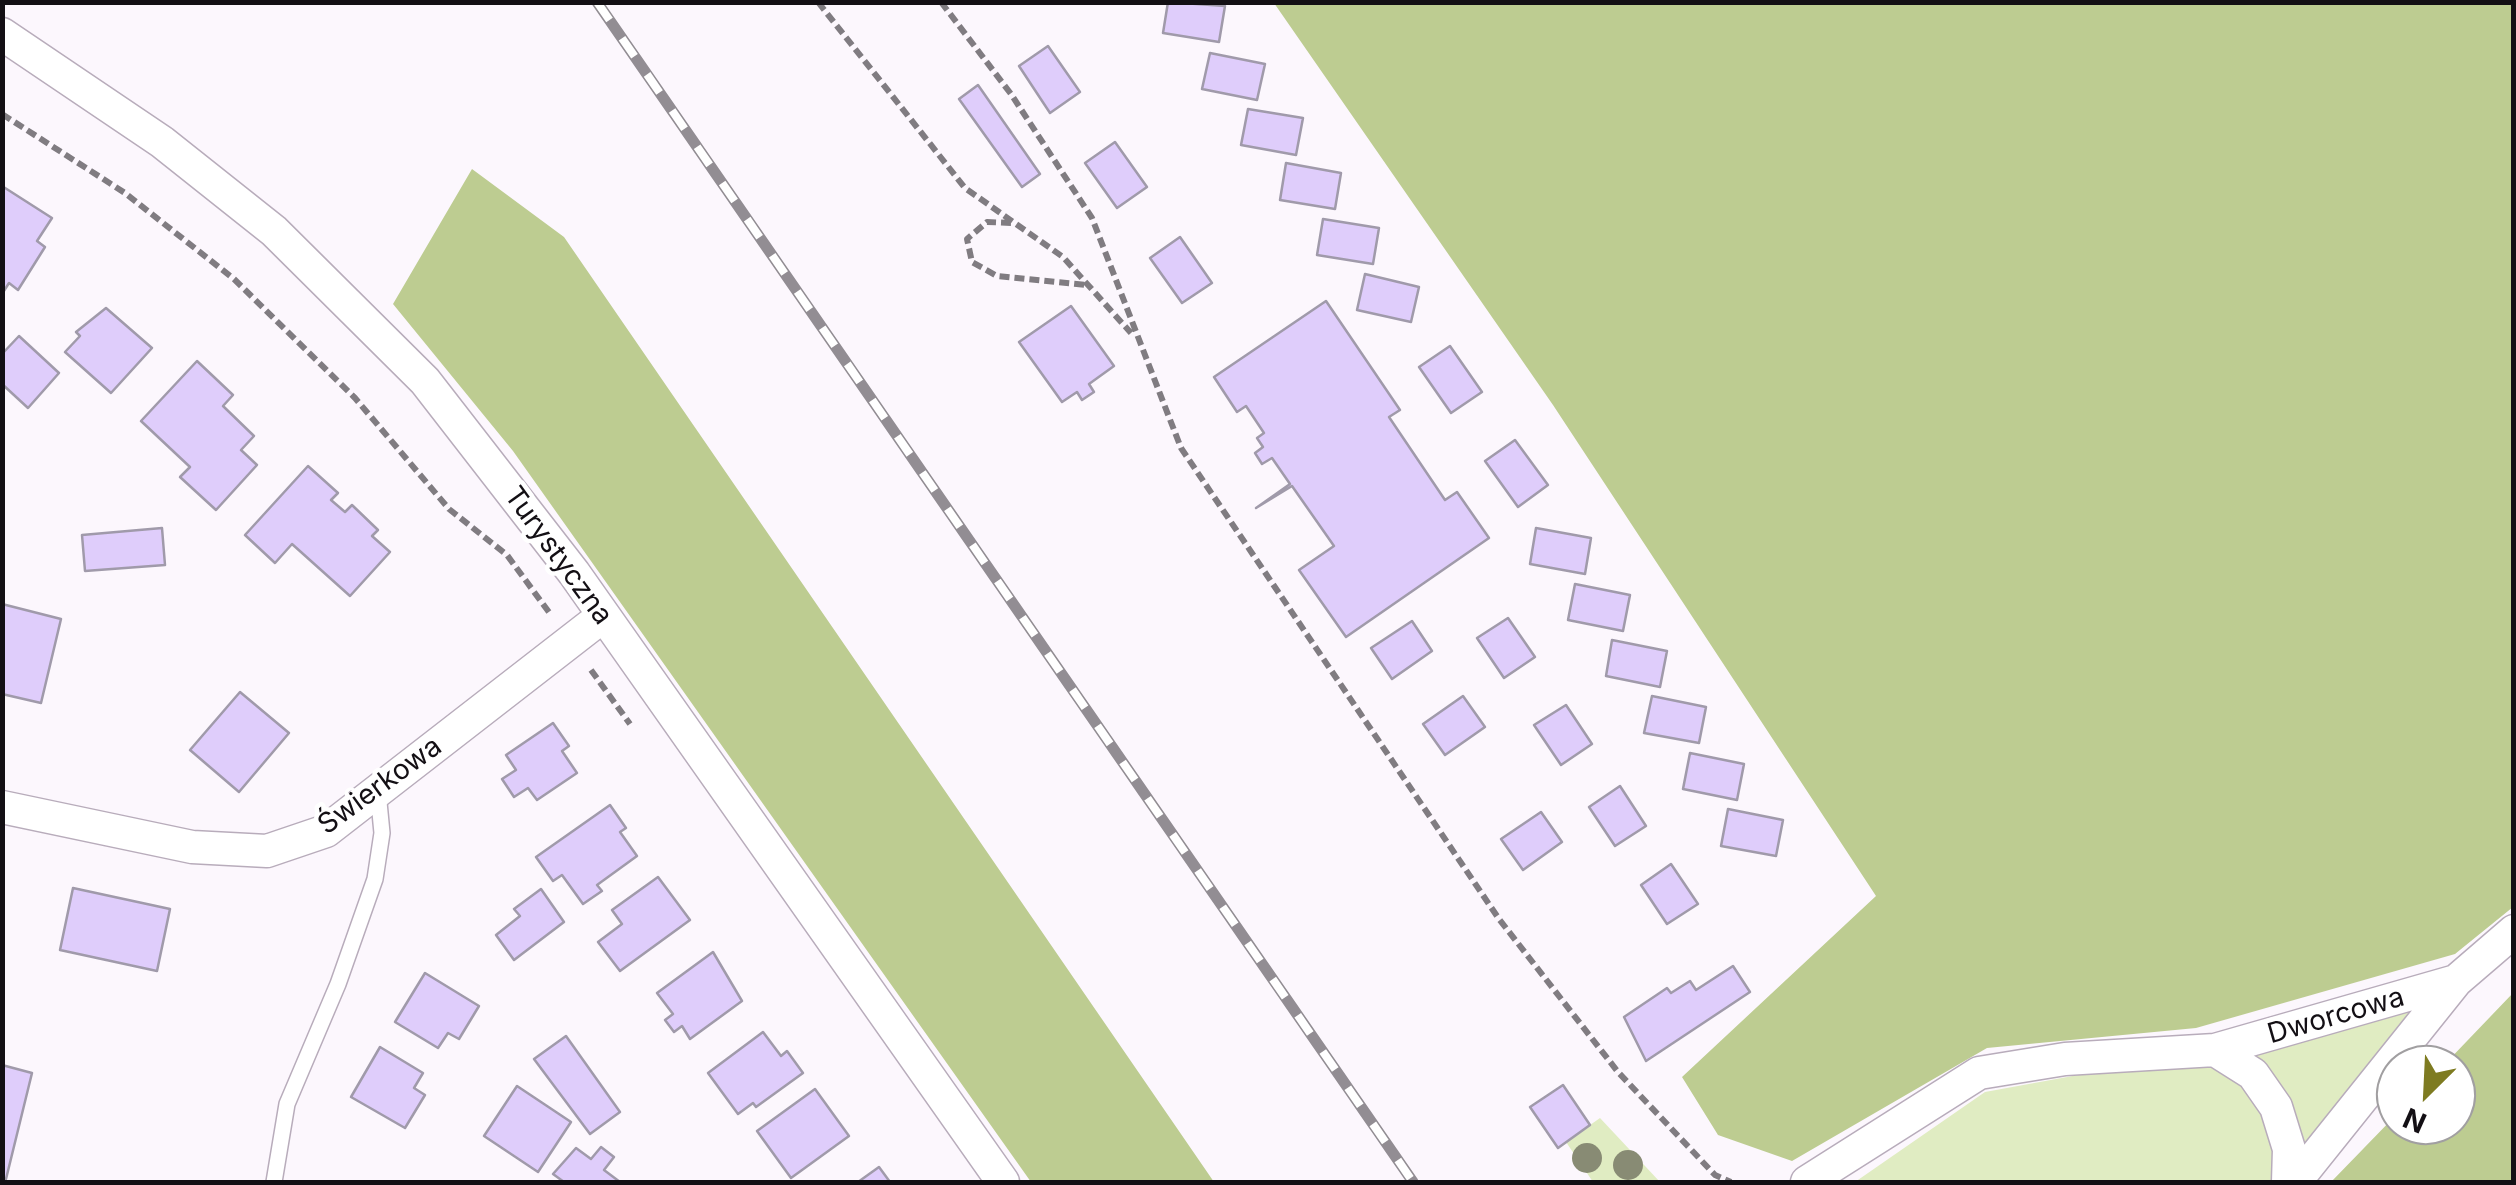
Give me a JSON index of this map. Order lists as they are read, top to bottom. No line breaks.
{"streets":{"street":["Turystyczna","Świerkowa","Dworcowa"]},"crossings":[["Turystyczna","Świerkowa"]],"north":"bottom left"}
